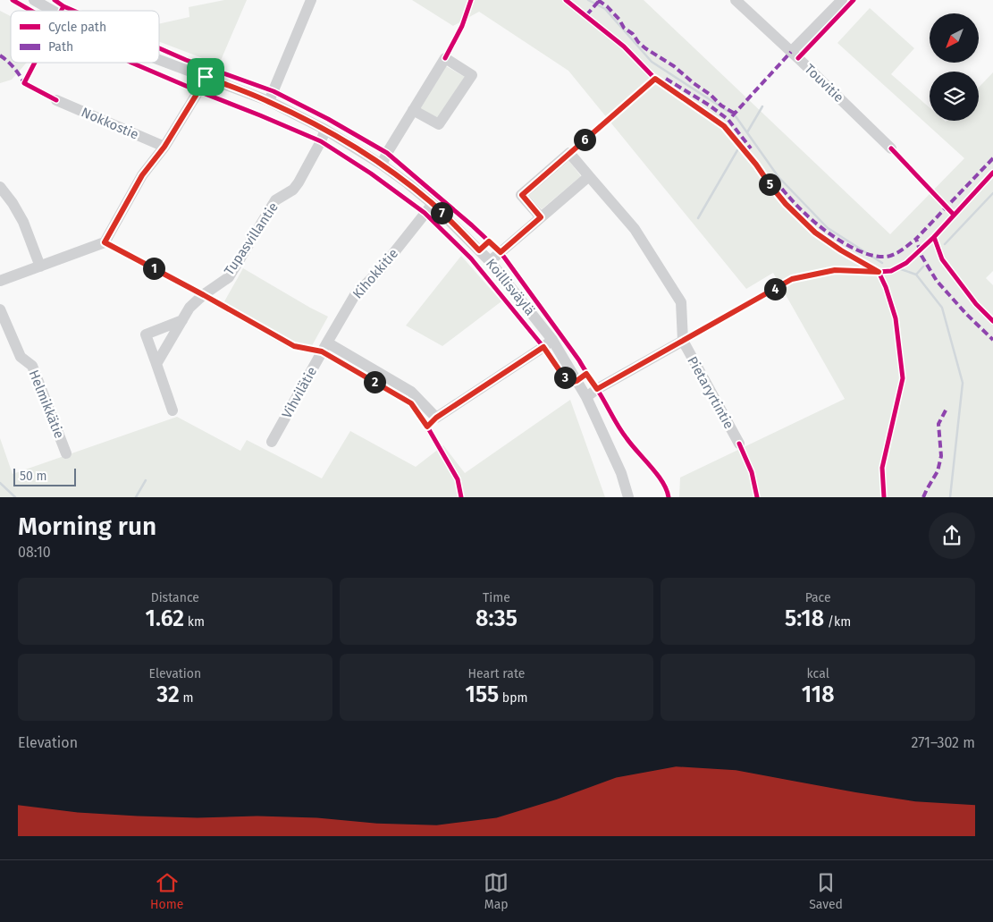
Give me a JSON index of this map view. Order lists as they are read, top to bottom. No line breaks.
{"streets":{"street":["Touvitie","Nokkostie","Tupasvillantie","Kihokkitie","Koillisväylä","Vihvilätie","Pietaryrtintie","Helmikkätie"]},"crossings":[["Tupasvillantie","Koillisväylä"],["Kihokkitie","Koillisväylä"],["Kihokkitie","Vihvilätie"]],"legend":["Cycle path","Path"],"scale_bar":"50 m","north":"bottom left","page":{"pins":["6","5","7","1","4","3","2"],"scale":"50 m","heading":["Morning run","08:10"],"stats":[["Distance","1.62 km"],["Time","8:35"],["Pace","5:18 /km"],["Elevation","32 m"],["Heart rate","155 bpm"],["kcal","118"]],"chart":["Elevation","271–302 m"],"tabs":["Home","Map","Saved"]}}
